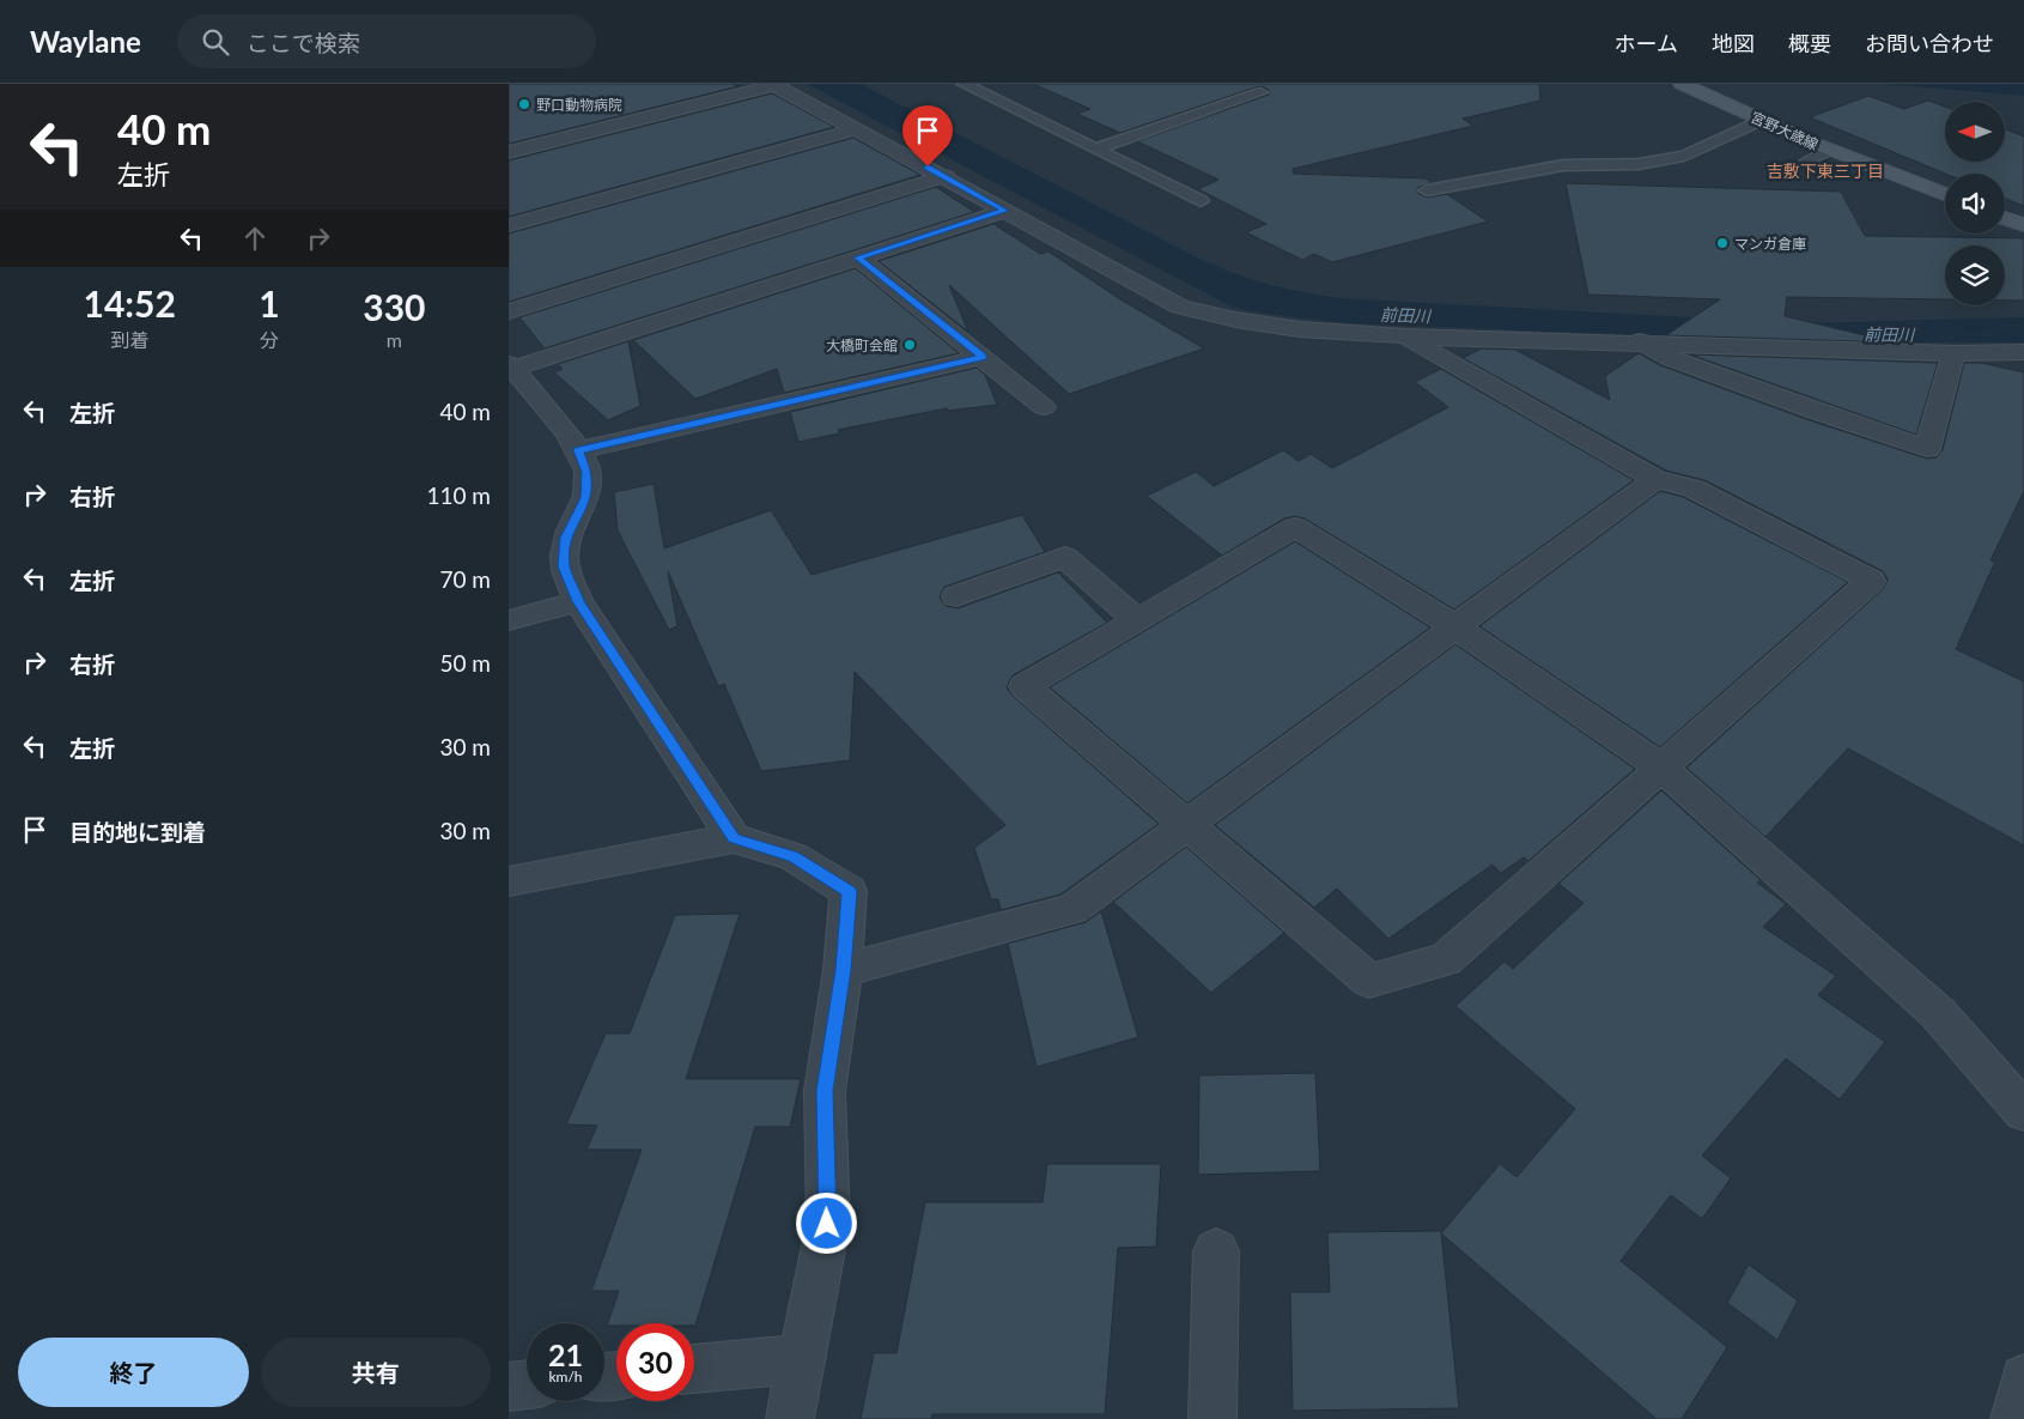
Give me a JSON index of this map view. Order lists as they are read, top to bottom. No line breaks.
{"streets":{"main road":["宮野大歳線"]},"districts":["吉敷下東三丁目"],"water":["前田川"],"places":["野口動物病院","マンガ倉庫","大橋町会館"],"north":"left","page":{"header":"Waylane","search":"ここで検索","nav":["ホーム","地図","概要","お問い合わせ"],"turn":["40 m","左折"],"eta":["14:52","到着","1","分","330","m"],"list":[{"name":"左折","value":"40 m"},{"name":"右折","value":"110 m"},{"name":"左折","value":"70 m"},{"name":"右折","value":"50 m"},{"name":"左折","value":"30 m"},{"name":"目的地に到着","value":"30 m"}],"speed":"21 km/h","limit":"30","buttons":["終了","共有"]}}
